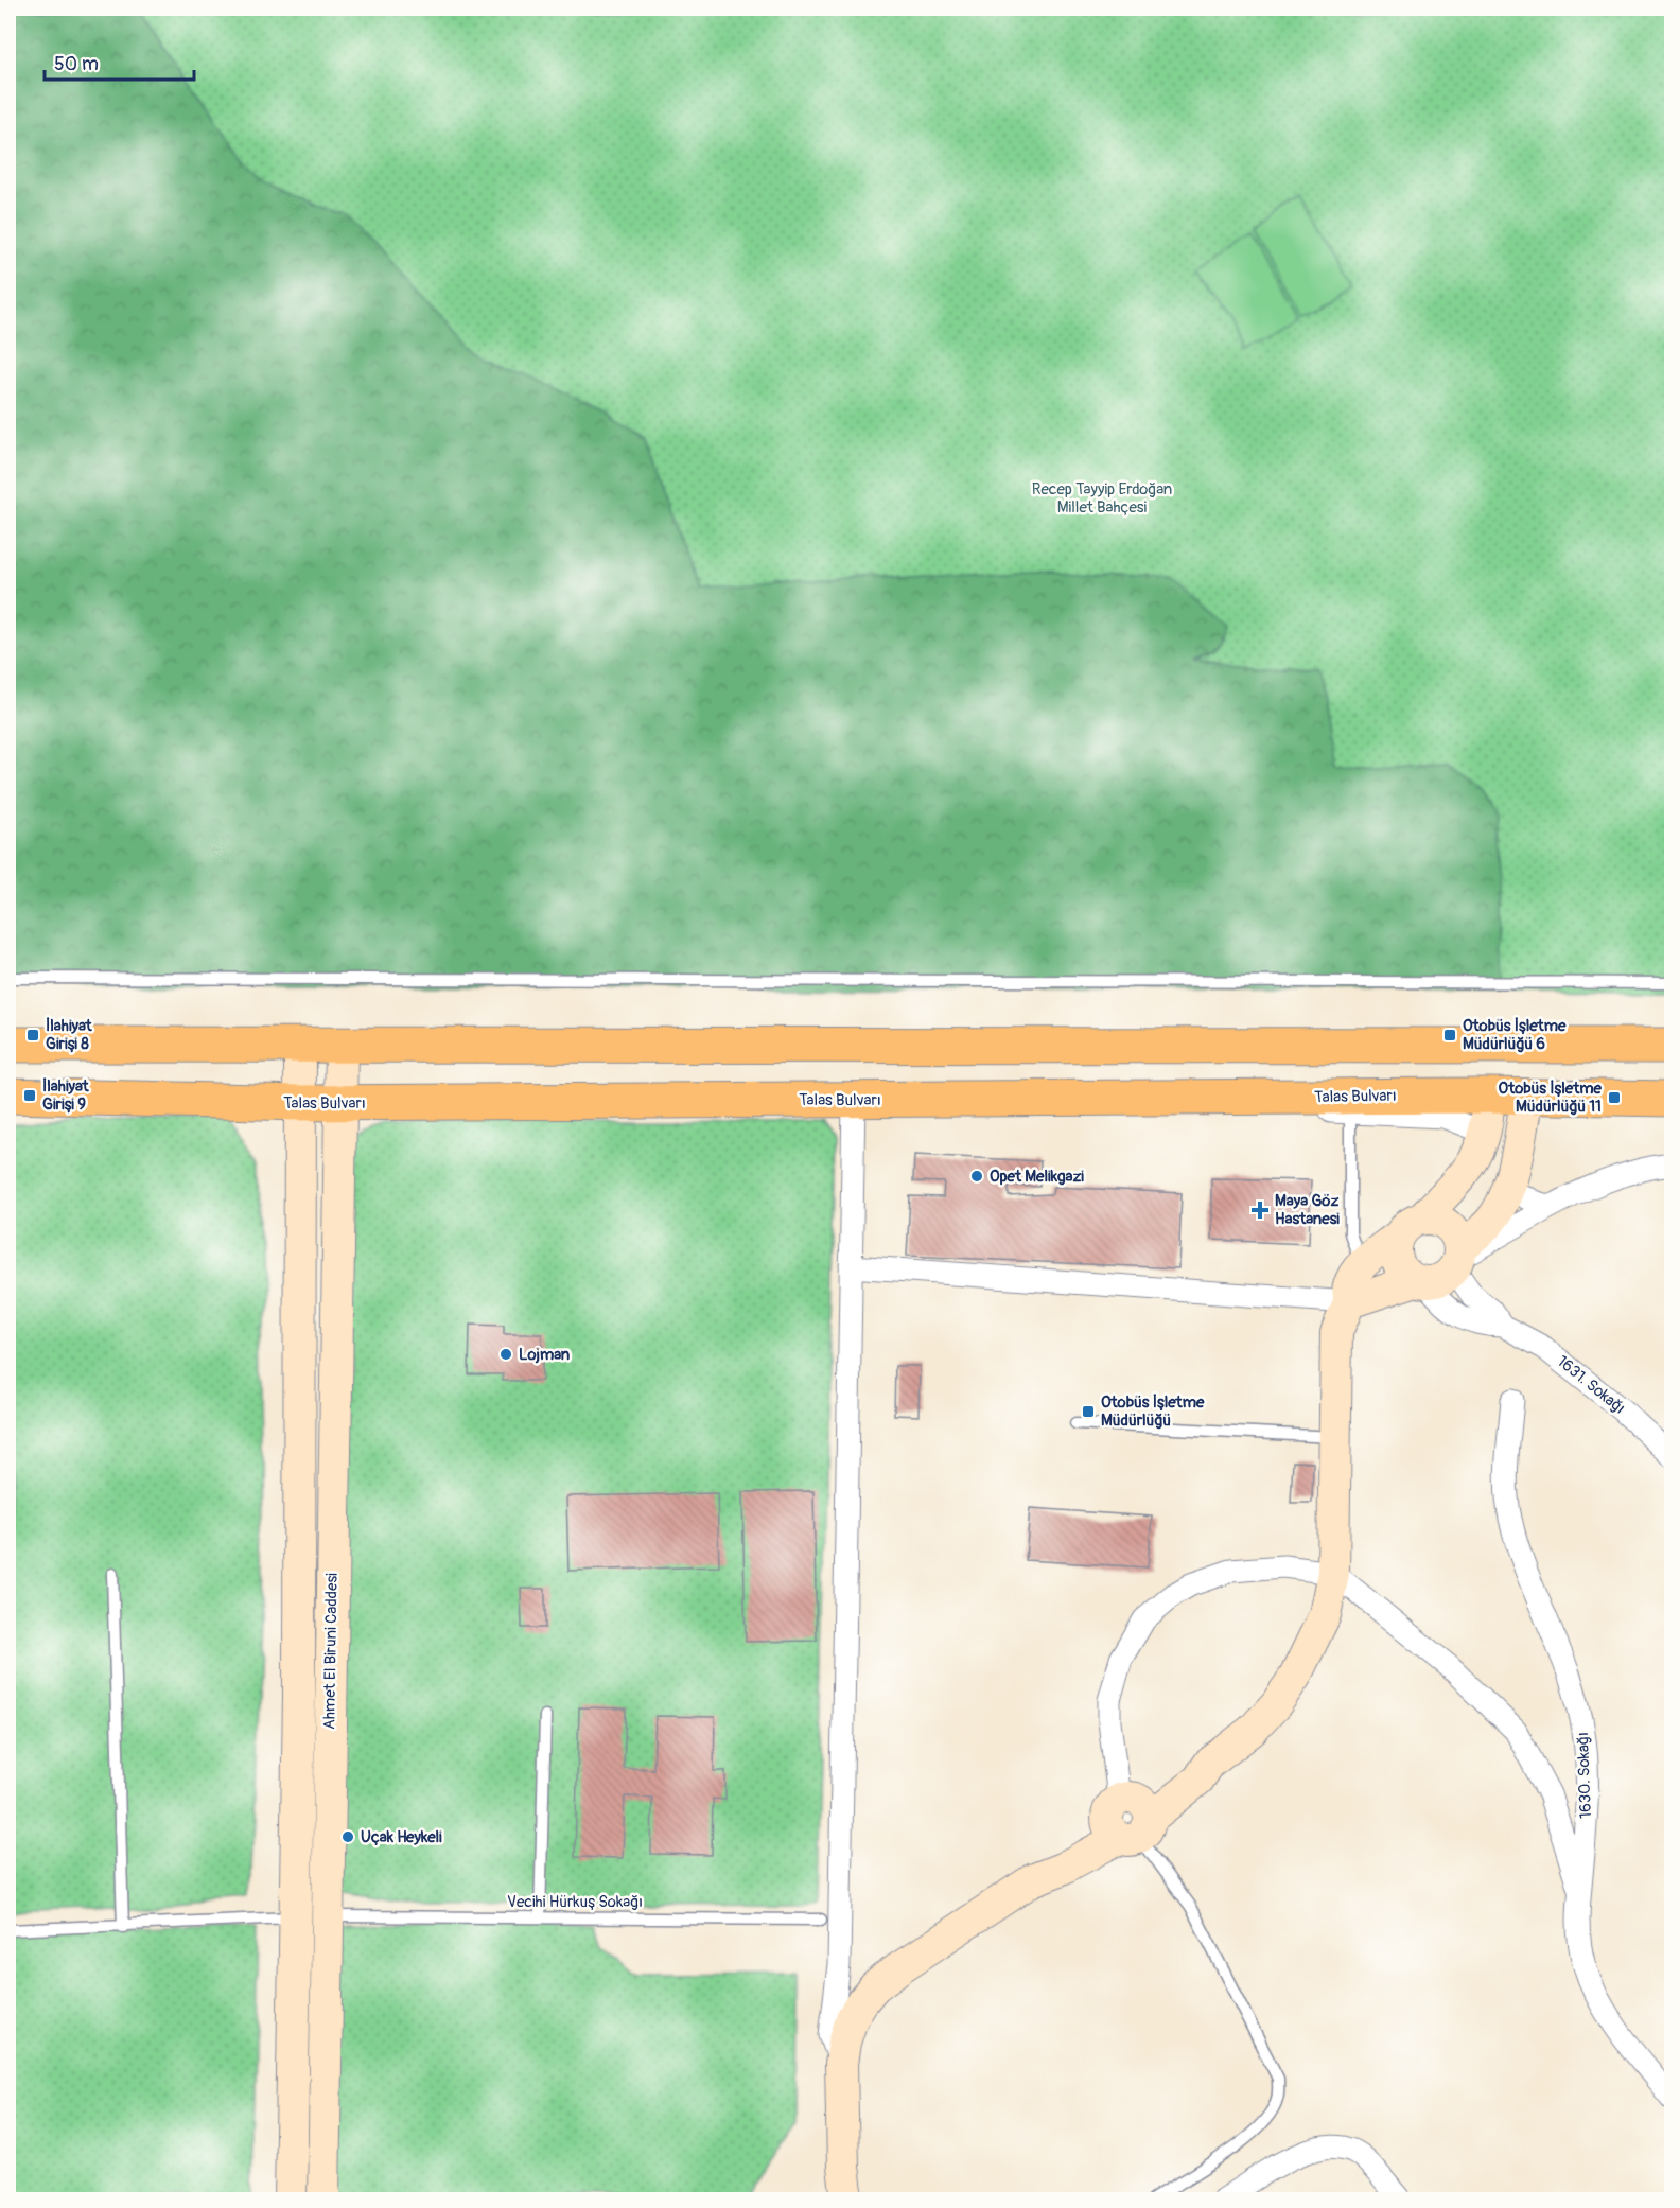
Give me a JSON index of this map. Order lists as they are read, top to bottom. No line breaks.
{"streets":{"main road":["Talas Bulvarı"],"street":["1631. Sokağı","Ahmet El Biruni Caddesi","1630. Sokağı"],"lane":["Vecihi Hürkuş Sokağı"]},"crossings":[["Talas Bulvarı","Ahmet El Biruni Caddesi"],["Ahmet El Biruni Caddesi","Vecihi Hürkuş Sokağı"]],"parks":["Recep Tayyip Erdoğan Millet Bahçesi"],"places":{"transit":["İlahiyat Girişi 8","Otobüs İşletme Müdürlüğü 6","İlahiyat Girişi 9","Otobüs İşletme Müdürlüğü 11","Otobüs İşletme Müdürlüğü"],"other":["Opet Melikgazi","Lojman","Uçak Heykeli"],"health":["Maya Göz Hastanesi"]},"scale_bar":"50 m"}
